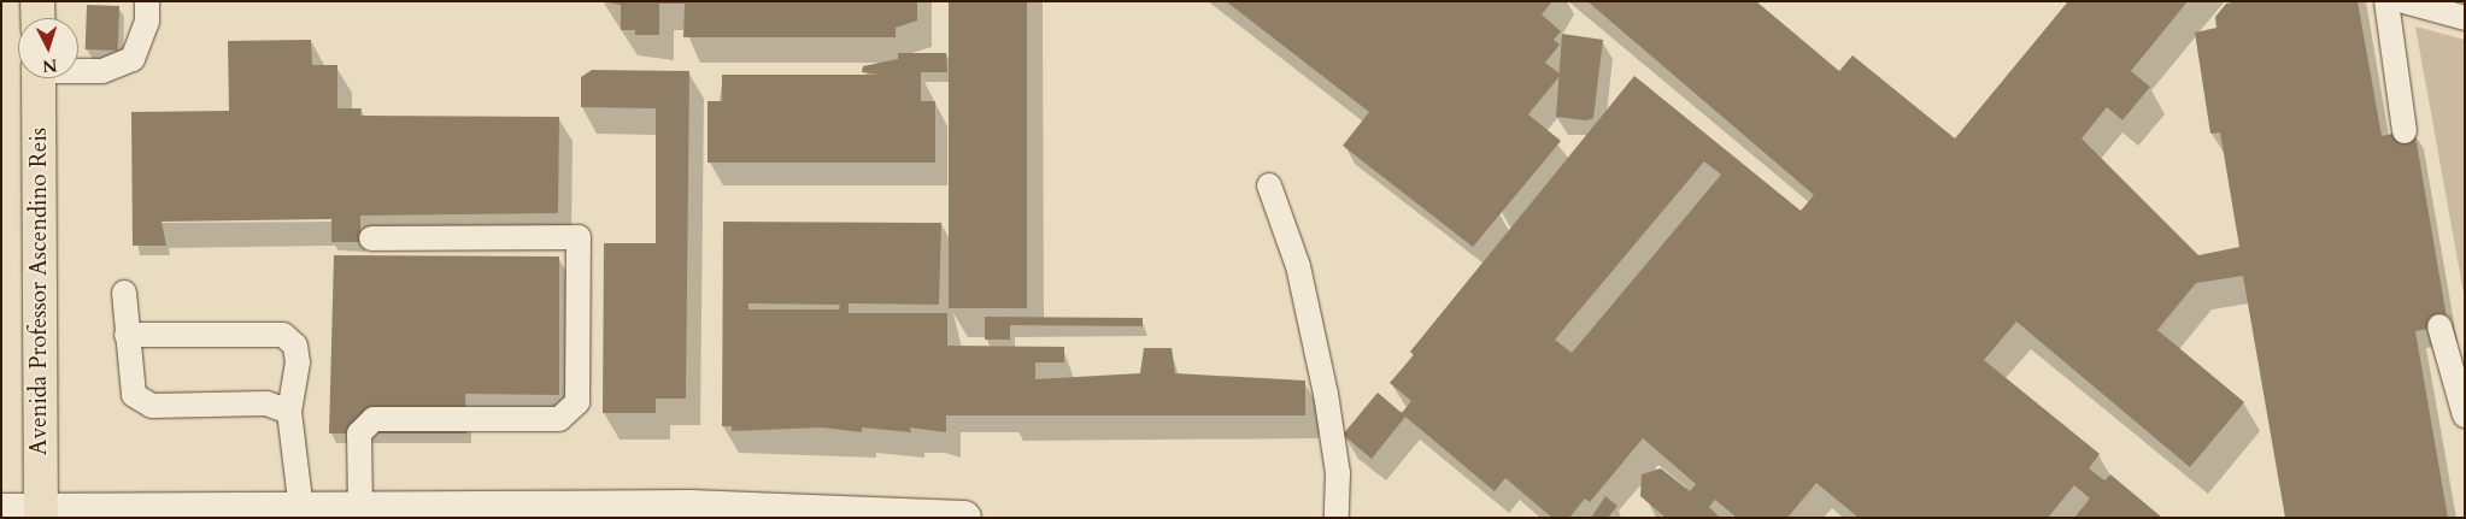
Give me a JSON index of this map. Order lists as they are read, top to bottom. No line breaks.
{"streets":{"highway":["Avenida Professor Ascendino Reis"]},"north":"bottom"}
